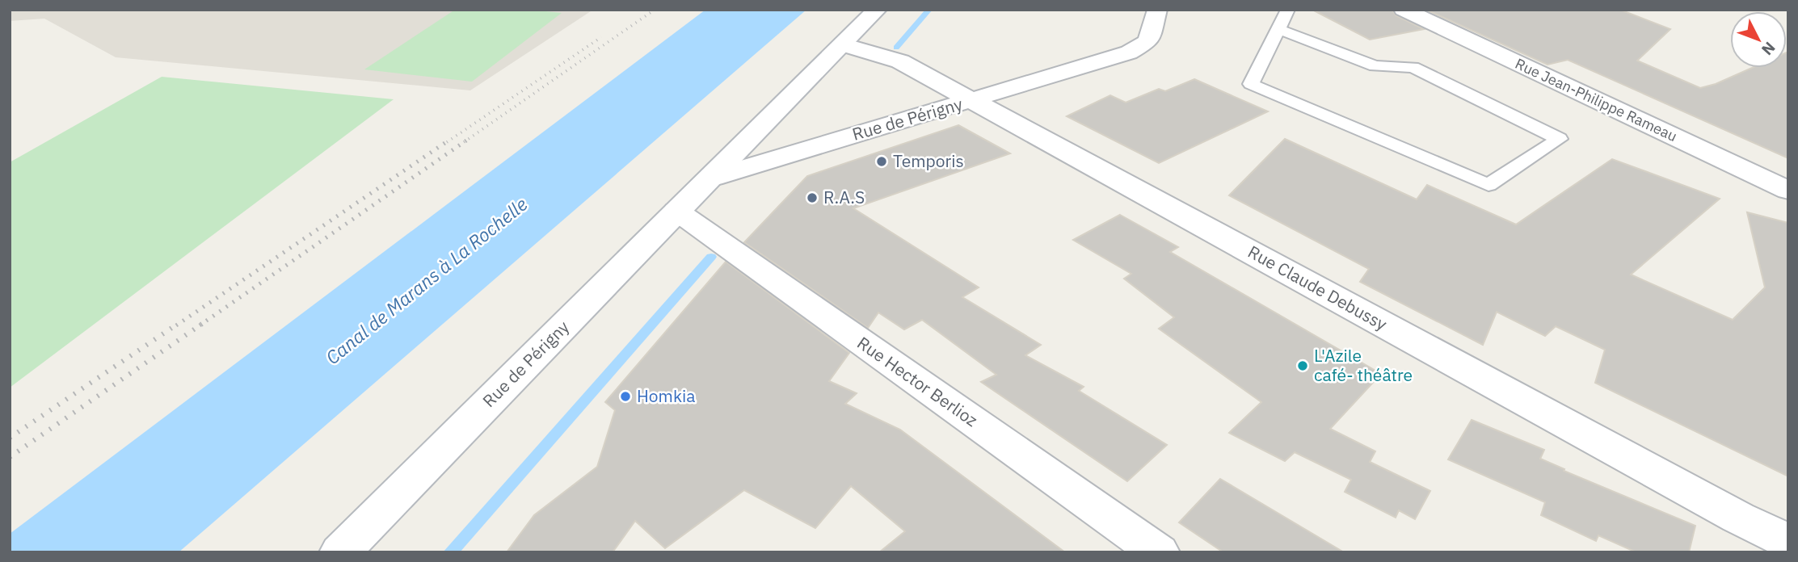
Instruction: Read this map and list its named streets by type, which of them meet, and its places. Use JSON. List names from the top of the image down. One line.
{"streets":{"street":["Rue Jean-Philippe Rameau","Rue de Périgny","Rue Claude Debussy","Rue Hector Berlioz"]},"crossings":[["Rue de Périgny","Rue Claude Debussy"],["Rue de Périgny","Rue Hector Berlioz"]],"water":["Canal de Marans à La Rochelle"],"places":["Temporis","R.A.S","L'Azile café- théâtre","Homkia"],"north":"bottom right"}
